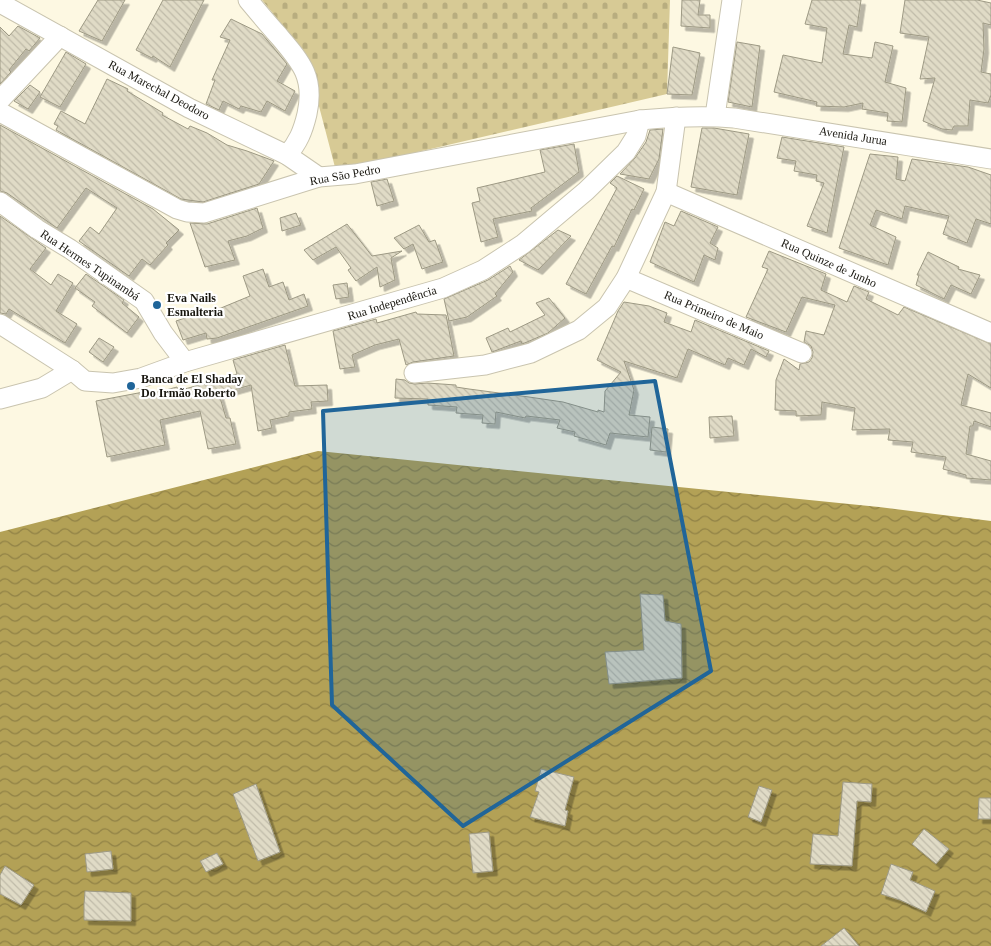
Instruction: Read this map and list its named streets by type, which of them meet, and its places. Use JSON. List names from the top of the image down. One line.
{"streets":{"street":["Rua Marechal Deodoro","Avenida Jurua","Rua São Pedro","Rua Quinze de Junho","Rua Hermes Tupinambá","Rua Independência","Rua Primeiro de Maio"]},"crossings":[["Rua Marechal Deodoro","Rua São Pedro"],["Avenida Jurua","Rua São Pedro"],["Rua São Pedro","Rua Independência"],["Rua Hermes Tupinambá","Rua Independência"]],"places":["Eva Nails Esmalteria","Banca de El Shaday Do Irmão Roberto"]}
